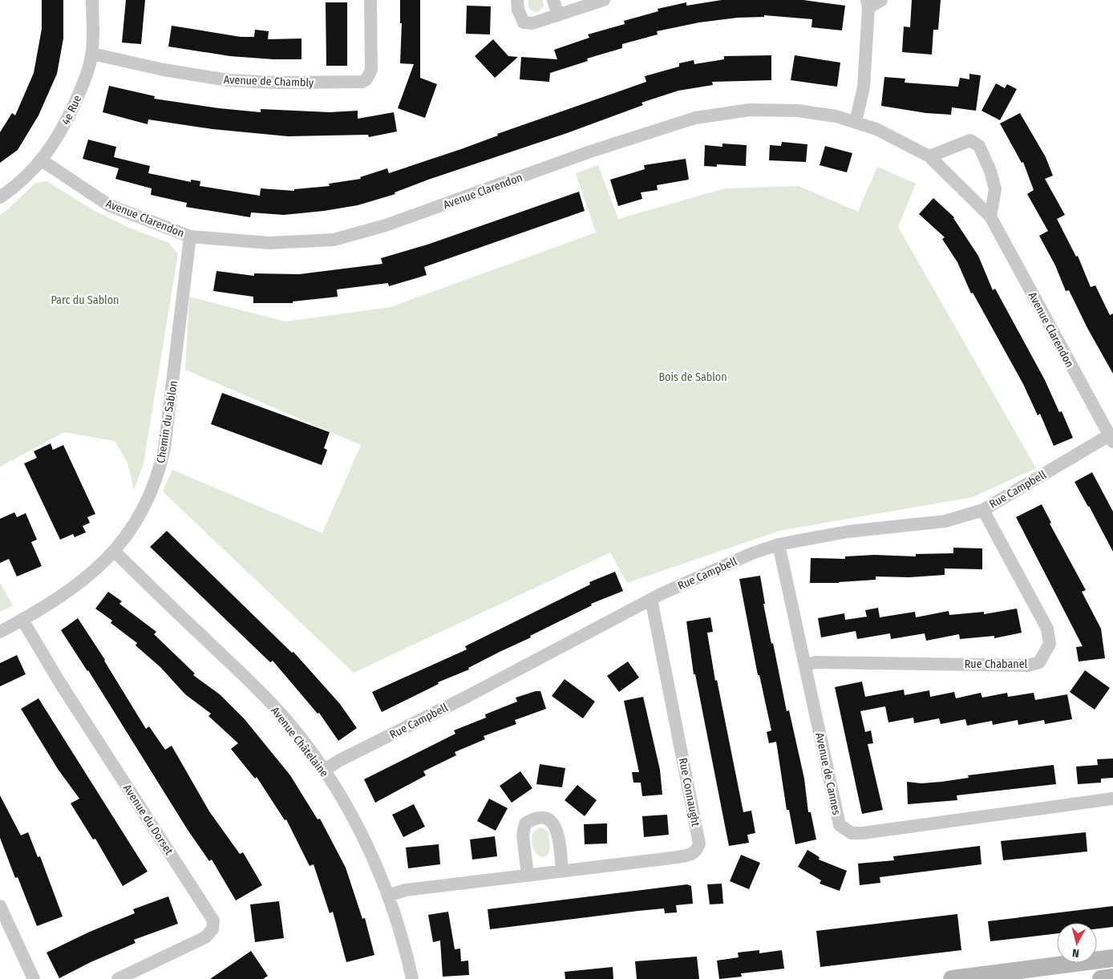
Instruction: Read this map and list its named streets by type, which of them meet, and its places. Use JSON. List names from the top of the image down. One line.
{"streets":{"street":["Avenue de Chambly","4e Rue","Avenue Clarendon","Chemin du Sablon","Rue Campbell","Rue Chabanel","Avenue Châtelaine","Avenue de Cannes","Rue Connaught","Avenue du Dorset"]},"crossings":[["Avenue de Chambly","4e Rue"],["4e Rue","Avenue Clarendon"],["Avenue Clarendon","Chemin du Sablon"],["Avenue Clarendon","Rue Campbell"],["Chemin du Sablon","Avenue Châtelaine"],["Chemin du Sablon","Avenue du Dorset"],["Rue Campbell","Rue Chabanel"],["Rue Campbell","Avenue Châtelaine"],["Rue Campbell","Avenue de Cannes"],["Rue Campbell","Rue Connaught"],["Rue Chabanel","Avenue de Cannes"],["Avenue Châtelaine","Rue Connaught"]],"parks":["Parc du Sablon","Bois de Sablon"],"north":"bottom"}
